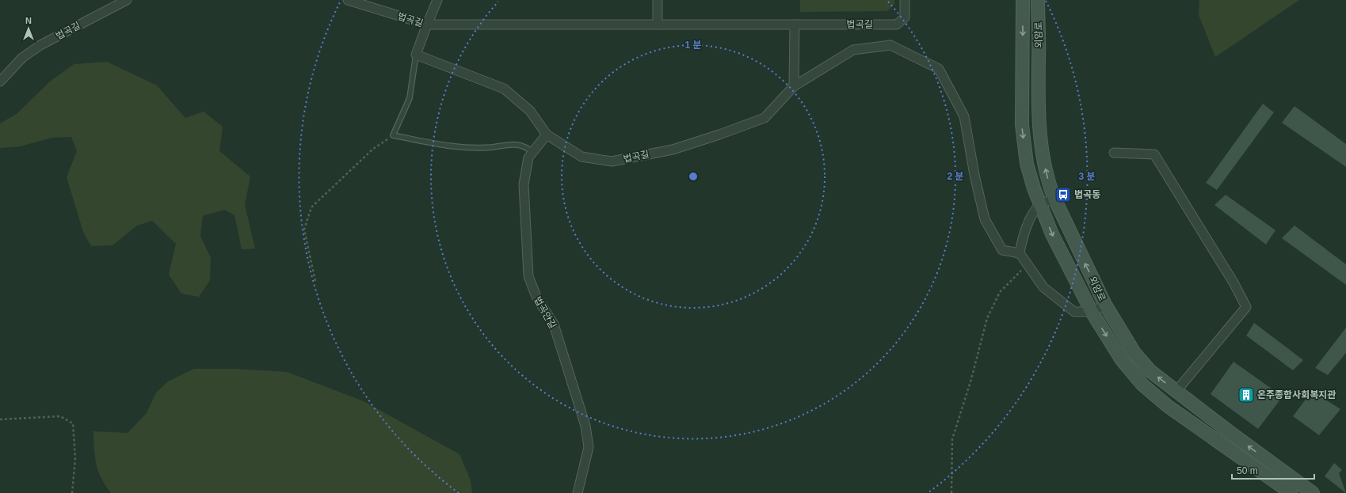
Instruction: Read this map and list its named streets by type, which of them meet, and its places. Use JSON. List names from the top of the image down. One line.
{"streets":{"main road":["외암로"],"street":["법곡길","법곡안길"]},"crossings":[["법곡길","법곡안길"]],"places":{"bus stop":["법곡동"],"building":["온주종합사회복지관"]},"scale_bar":"50 m","north":"top","rings":["1 분","2 분","3 분"]}
